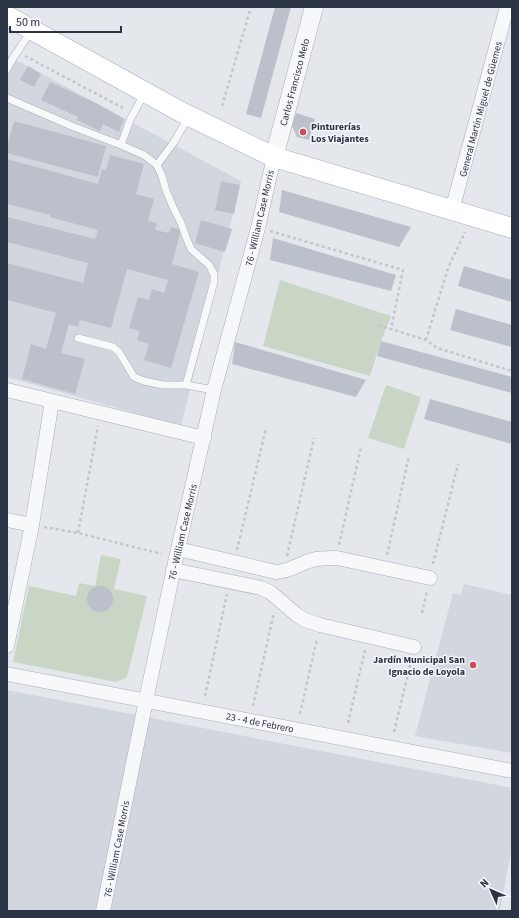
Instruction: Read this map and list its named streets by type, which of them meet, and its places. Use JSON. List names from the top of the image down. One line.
{"streets":{"street":["Carlos Francisco Melo","General Martín Miguel de Güemes","76 - William Case Morris","23 - 4 de Febrero"]},"crossings":[["Carlos Francisco Melo","76 - William Case Morris"],["76 - William Case Morris","23 - 4 de Febrero"]],"places":["Pinturerías Los Viajantes","Jardín Municipal San Ignacio de Loyola"],"scale_bar":"50 m","north":"top left"}
